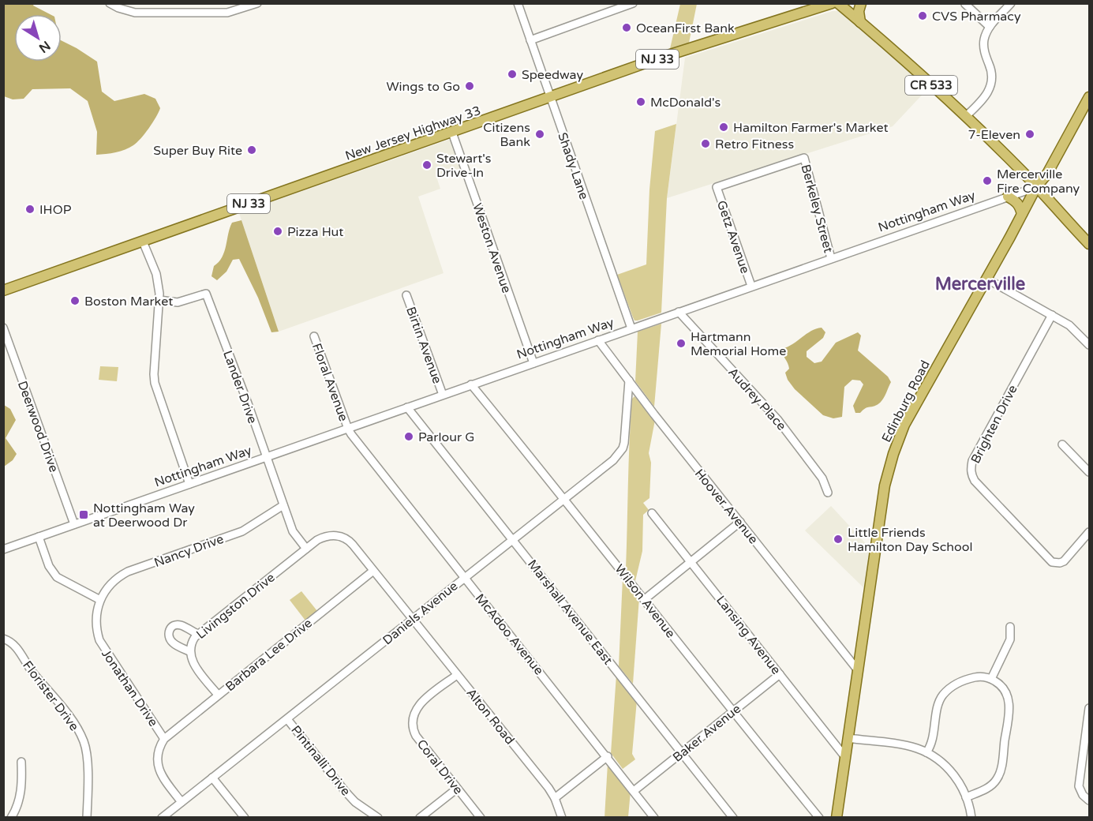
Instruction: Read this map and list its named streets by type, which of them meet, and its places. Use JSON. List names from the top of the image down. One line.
{"streets":{"main road":["NJ 33","CR 533","New Jersey Highway 33","Edinburg Road"],"street":["Shady Lane","Berkeley Street","Nottingham Way","Getz Avenue","Weston Avenue","Birtin Avenue","Floral Avenue","Lander Drive","Audrey Place","Brighten Drive","Deerwood Drive","Hoover Avenue","Nancy Drive","Wilson Avenue","Livingston Drive","Marshall Avenue East","Daniels Avenue","McAdoo Avenue","Lansing Avenue","Barbara Lee Drive","Jonathan Drive","Florister Drive","Alton Road","Baker Avenue","Pintinalli Drive","Coral Drive"]},"crossings":[["CR 533","Nottingham Way"],["CR 533","Edinburg Road"],["New Jersey Highway 33","Shady Lane"],["New Jersey Highway 33","Weston Avenue"],["Shady Lane","Nottingham Way"],["Berkeley Street","Nottingham Way"],["Berkeley Street","Getz Avenue"],["Nottingham Way","Getz Avenue"],["Nottingham Way","Weston Avenue"],["Nottingham Way","Birtin Avenue"],["Nottingham Way","Floral Avenue"],["Nottingham Way","Lander Drive"],["Nottingham Way","Audrey Place"],["Nottingham Way","Edinburg Road"],["Nottingham Way","Deerwood Drive"],["Nottingham Way","Hoover Avenue"],["Nottingham Way","Wilson Avenue"],["Nottingham Way","Marshall Avenue East"],["Nottingham Way","McAdoo Avenue"],["Floral Avenue","McAdoo Avenue"],["Lander Drive","Nancy Drive"],["Lander Drive","Livingston Drive"],["Edinburg Road","Hoover Avenue"],["Edinburg Road","Lansing Avenue"],["Hoover Avenue","Daniels Avenue"],["Nancy Drive","Jonathan Drive"],["Wilson Avenue","Daniels Avenue"],["Wilson Avenue","Baker Avenue"],["Livingston Drive","Barbara Lee Drive"],["Livingston Drive","Alton Road"],["Marshall Avenue East","Daniels Avenue"],["Marshall Avenue East","Baker Avenue"],["Daniels Avenue","McAdoo Avenue"],["Daniels Avenue","Jonathan Drive"],["Daniels Avenue","Alton Road"],["Daniels Avenue","Pintinalli Drive"],["McAdoo Avenue","Baker Avenue"],["Lansing Avenue","Baker Avenue"],["Barbara Lee Drive","Jonathan Drive"],["Barbara Lee Drive","Alton Road"],["Alton Road","Coral Drive"]],"districts":["Mercerville"],"places":{"other":["CVS Pharmacy","OceanFirst Bank","Speedway","Wings to Go","McDonald's","Hamilton Farmer's Market","Citizens Bank","7-Eleven","Retro Fitness","Super Buy Rite","Stewart's Drive-In","Mercerville Fire Company","IHOP","Pizza Hut","Boston Market","Hartmann Memorial Home","Parlour G","Little Friends Hamilton Day School"],"transit":["Nottingham Way at Deerwood Dr"]},"north":"bottom right"}
